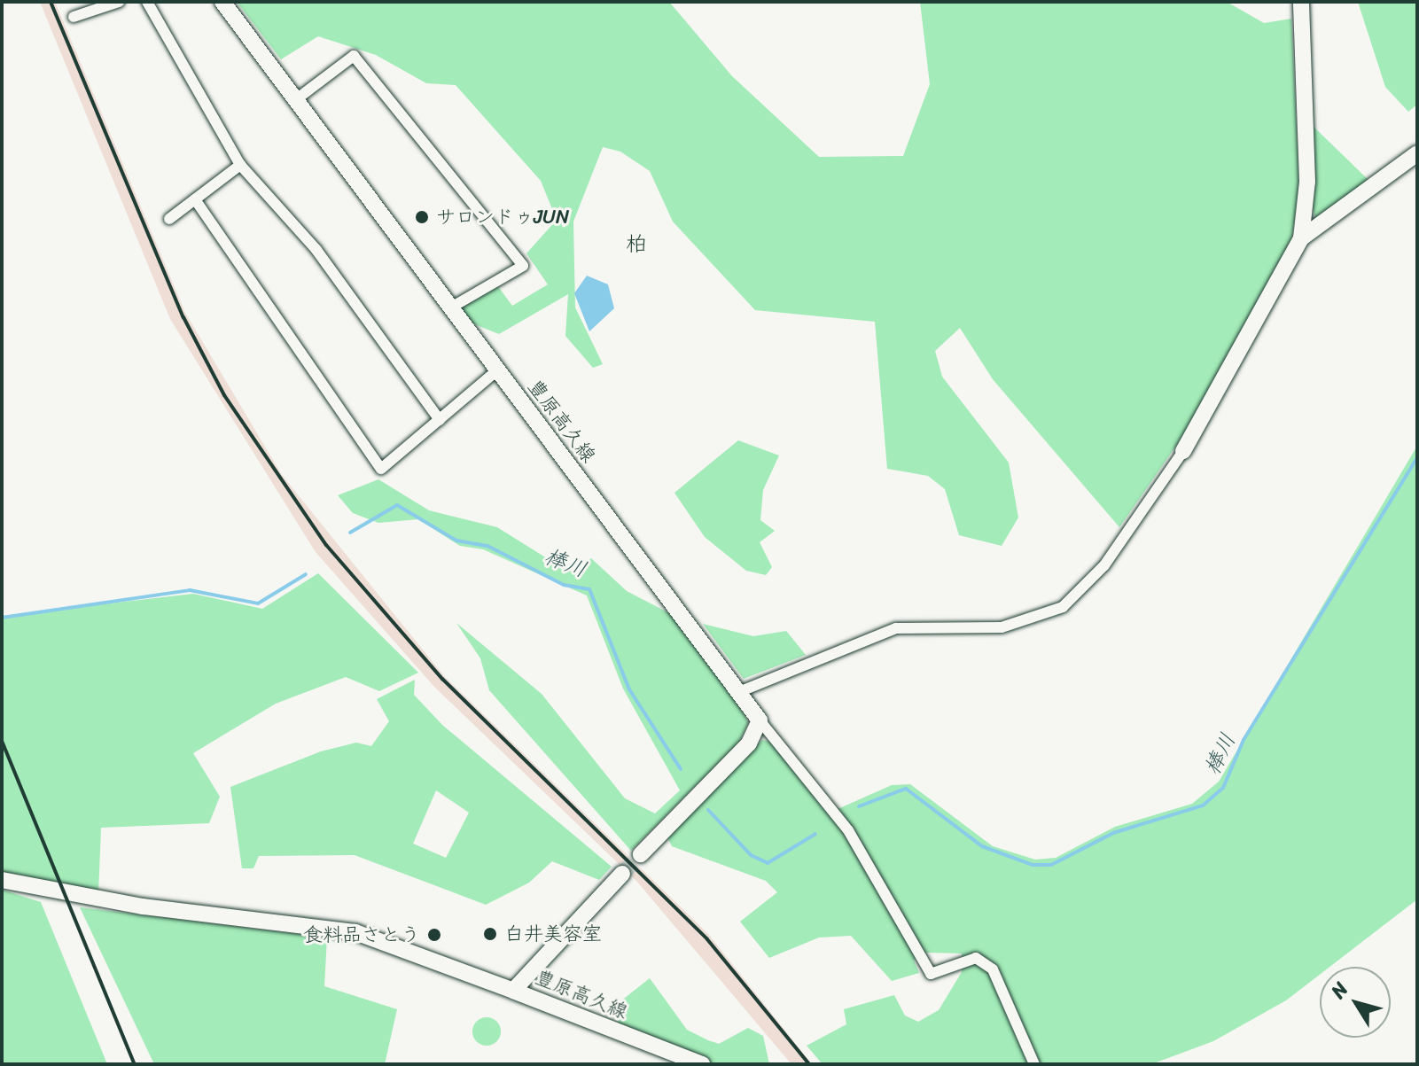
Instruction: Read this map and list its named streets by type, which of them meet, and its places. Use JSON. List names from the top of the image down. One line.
{"streets":{"main road":["豊原高久線"]},"districts":["柏"],"water":["棒川"],"places":["サロンドゥJUN","白井美容室","食料品さとう"],"north":"top left"}
